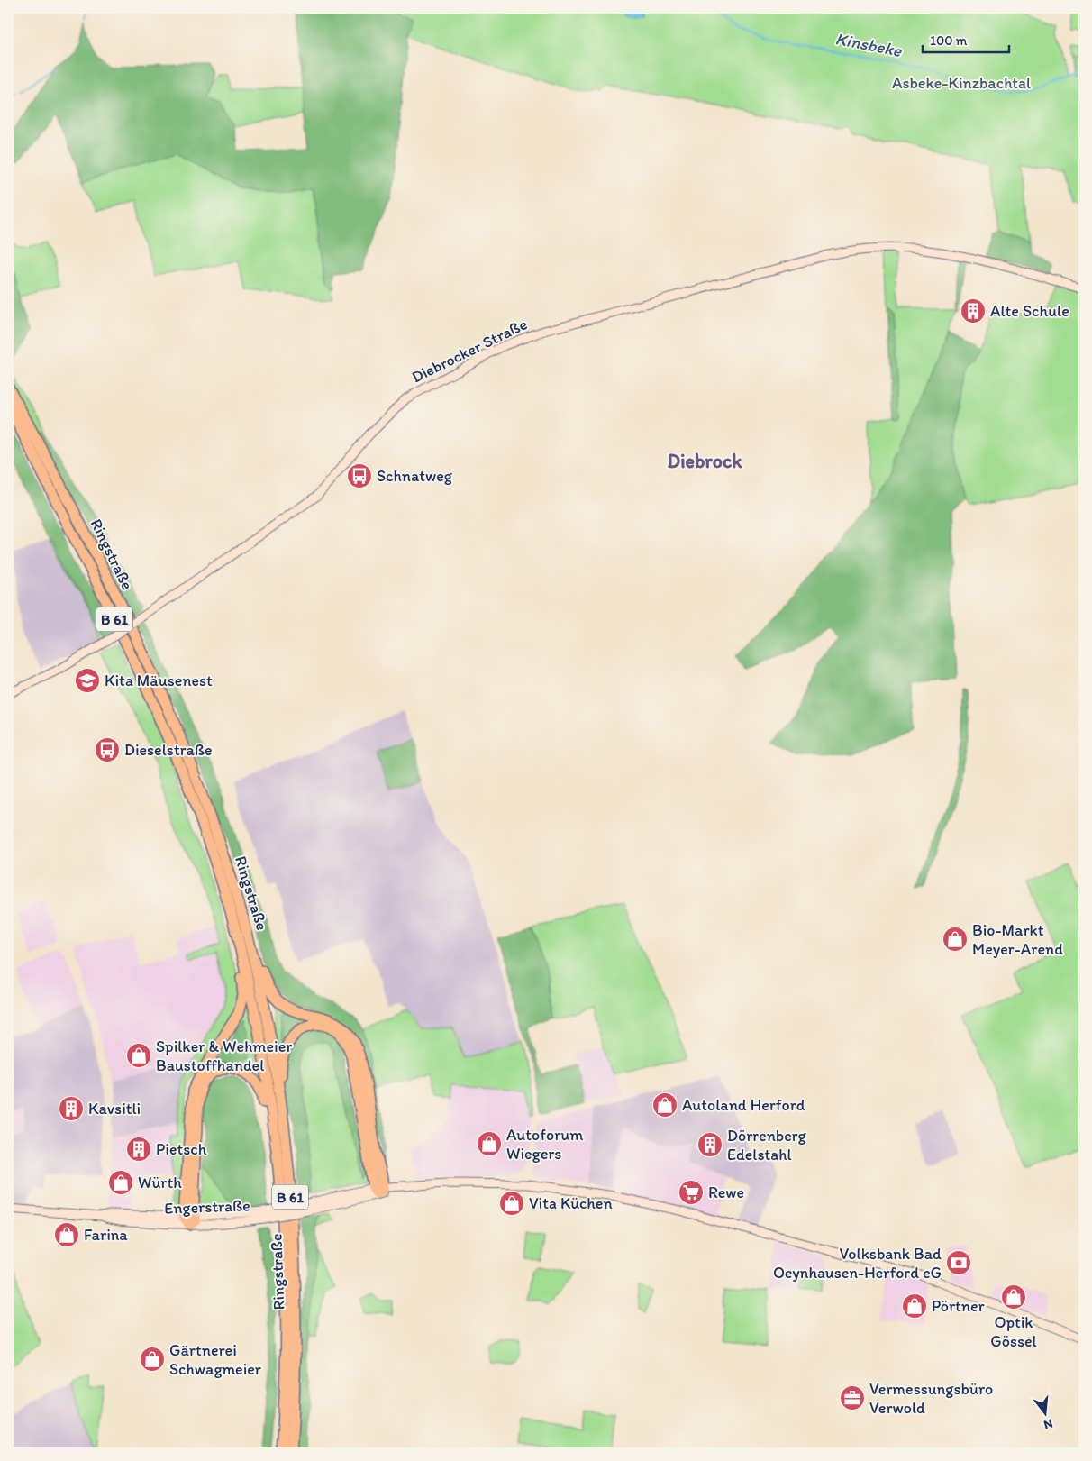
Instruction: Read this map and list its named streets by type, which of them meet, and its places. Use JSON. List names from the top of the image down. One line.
{"streets":{"highway":["Ringstraße","B 61"],"main road":["Diebrocker Straße","Engerstraße"]},"districts":["Diebrock"],"water":["Kinsbeke"],"parks":["Asbeke-Kinzbachtal"],"places":{"building":["Alte Schule","Kavsitli","Dörrenberg Edelstahl","Pietsch"],"bus stop":["Schnatweg","Dieselstraße"],"school or university":["Kita Mäusenest"],"shop":["Bio-Markt Meyer-Arend","Spilker & Wehmeier Baustoffhandel","Autoland Herford","Autoforum Wiegers","Würth","Vita Küchen","Farina","Optik Gössel","Pörtner","Gärtnerei Schwagmeier"],"supermarket":["Rewe"],"bank":["Volksbank Bad Oeynhausen-Herford eG"],"office":["Vermessungsbüro Verwold"]},"scale_bar":"100 m","north":"bottom"}
